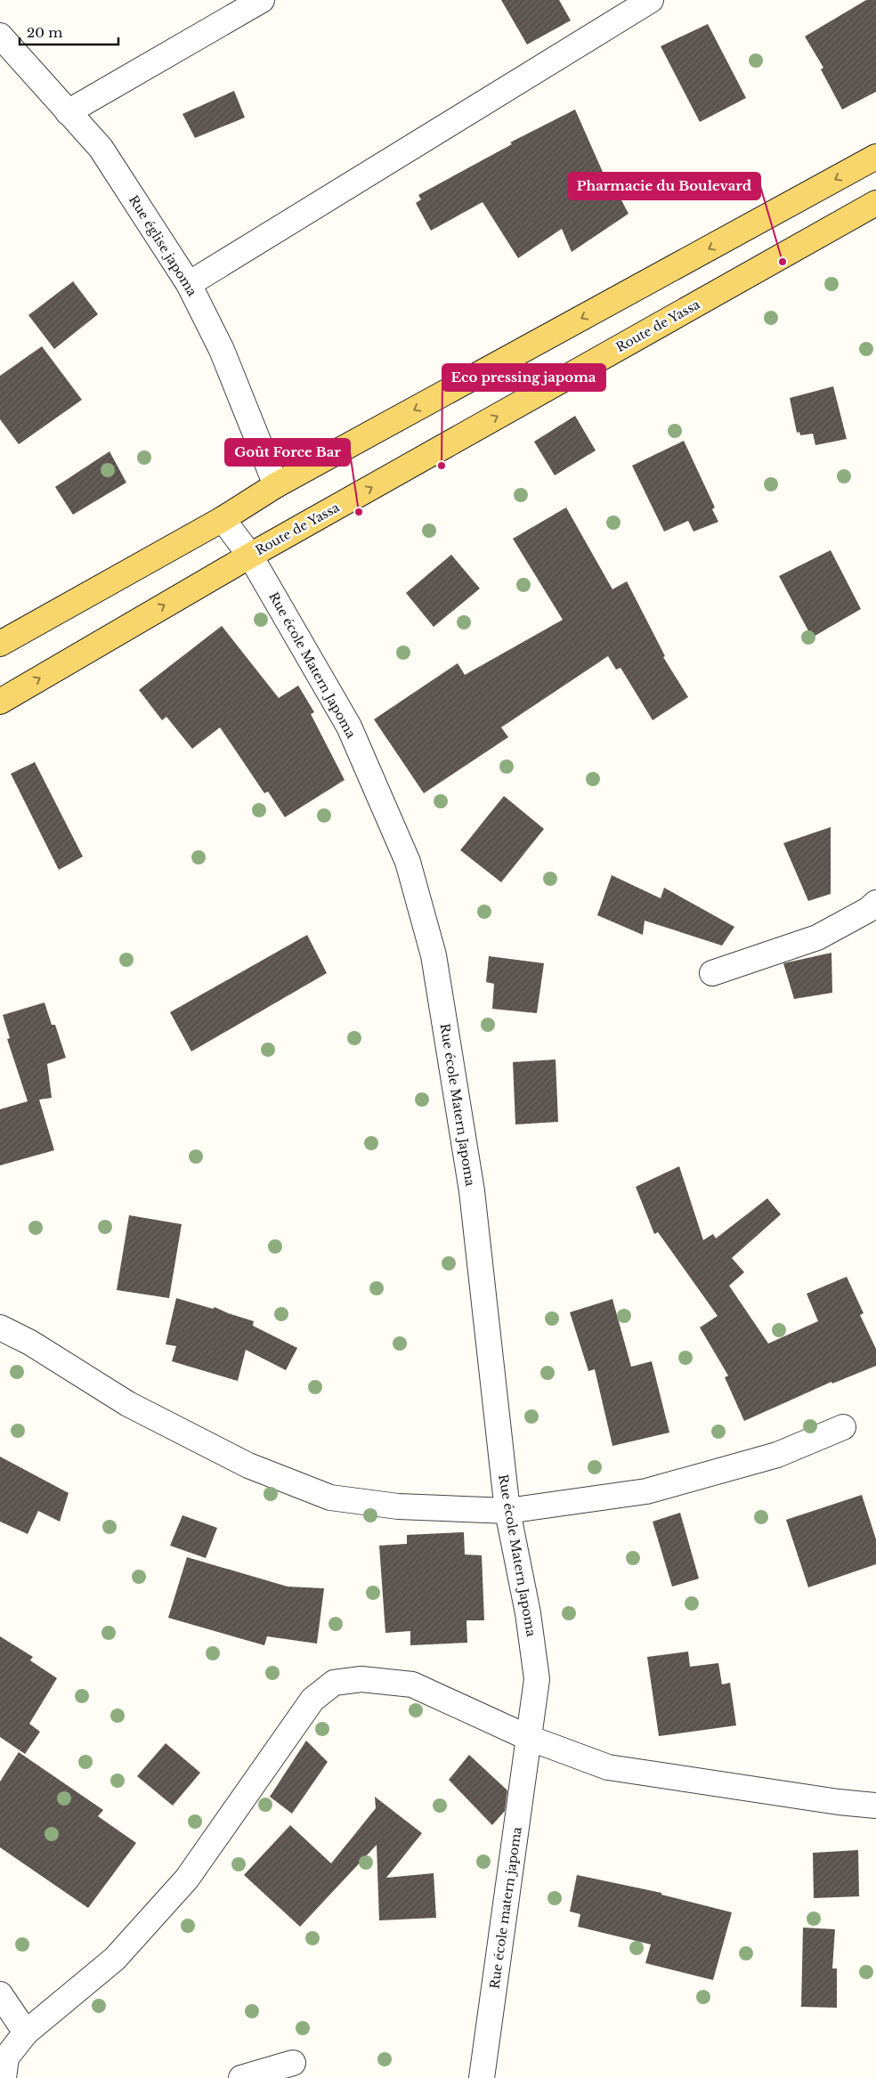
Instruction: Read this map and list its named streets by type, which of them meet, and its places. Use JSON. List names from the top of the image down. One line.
{"streets":{"main road":["Route de Yassa"],"street":["Rue église japoma","Rue école Matern Japoma","Rue école matern japoma"]},"crossings":[["Route de Yassa","Rue école Matern Japoma"],["Rue école Matern Japoma","Rue école matern japoma"]],"places":["Pharmacie du Boulevard","Eco pressing japoma","Goût Force Bar"],"scale_bar":"20 m"}
